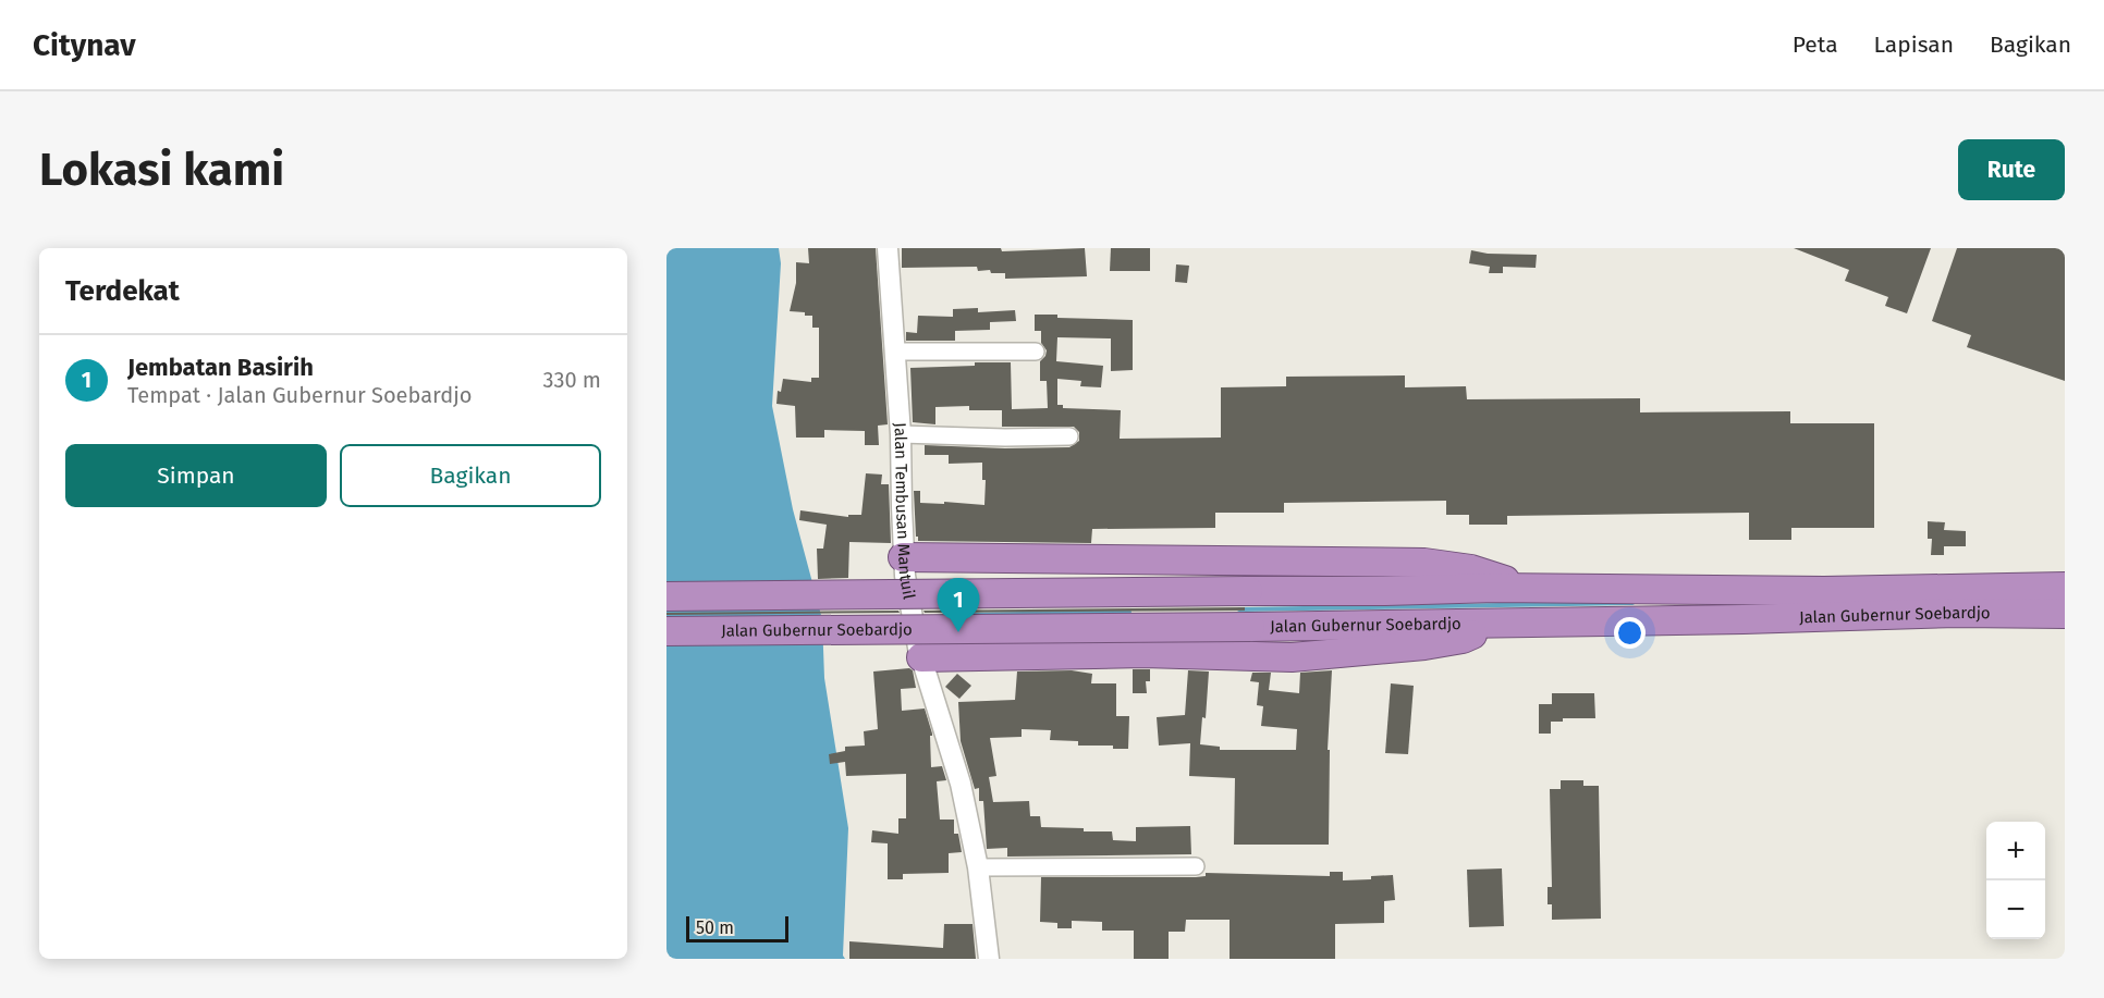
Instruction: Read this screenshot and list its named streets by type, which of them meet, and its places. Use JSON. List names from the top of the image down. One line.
{"streets":{"highway":["Jalan Gubernur Soebardjo"],"street":["Jalan Tembusan Mantuil"]},"scale_bar":"50 m","page":{"header":"Citynav","nav":["Peta","Lapisan","Bagikan"],"buttons":["Rute",["Simpan","Bagikan"]],"title":"Lokasi kami","heading":"Terdekat","list":[{"mark":"1","name":"Jembatan Basirih","note":"Tempat · Jalan Gubernur Soebardjo","value":"330 m"}],"pins":"1","map_buttons":["+","−"],"scale":"50 m"}}
